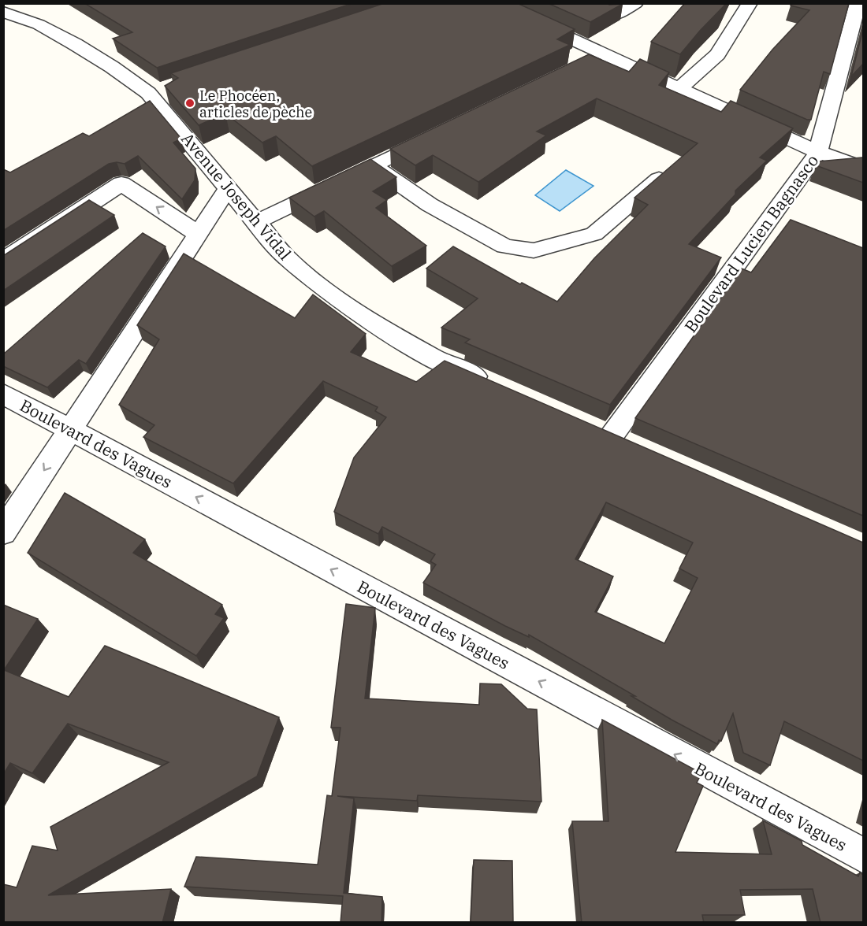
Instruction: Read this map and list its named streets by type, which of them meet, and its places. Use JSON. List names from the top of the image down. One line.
{"streets":{"street":["Avenue Joseph Vidal","Boulevard Lucien Bagnasco","Boulevard des Vagues"]},"one_way":["Boulevard des Vagues"],"places":["Le Phocéen, articles de pèche"]}
